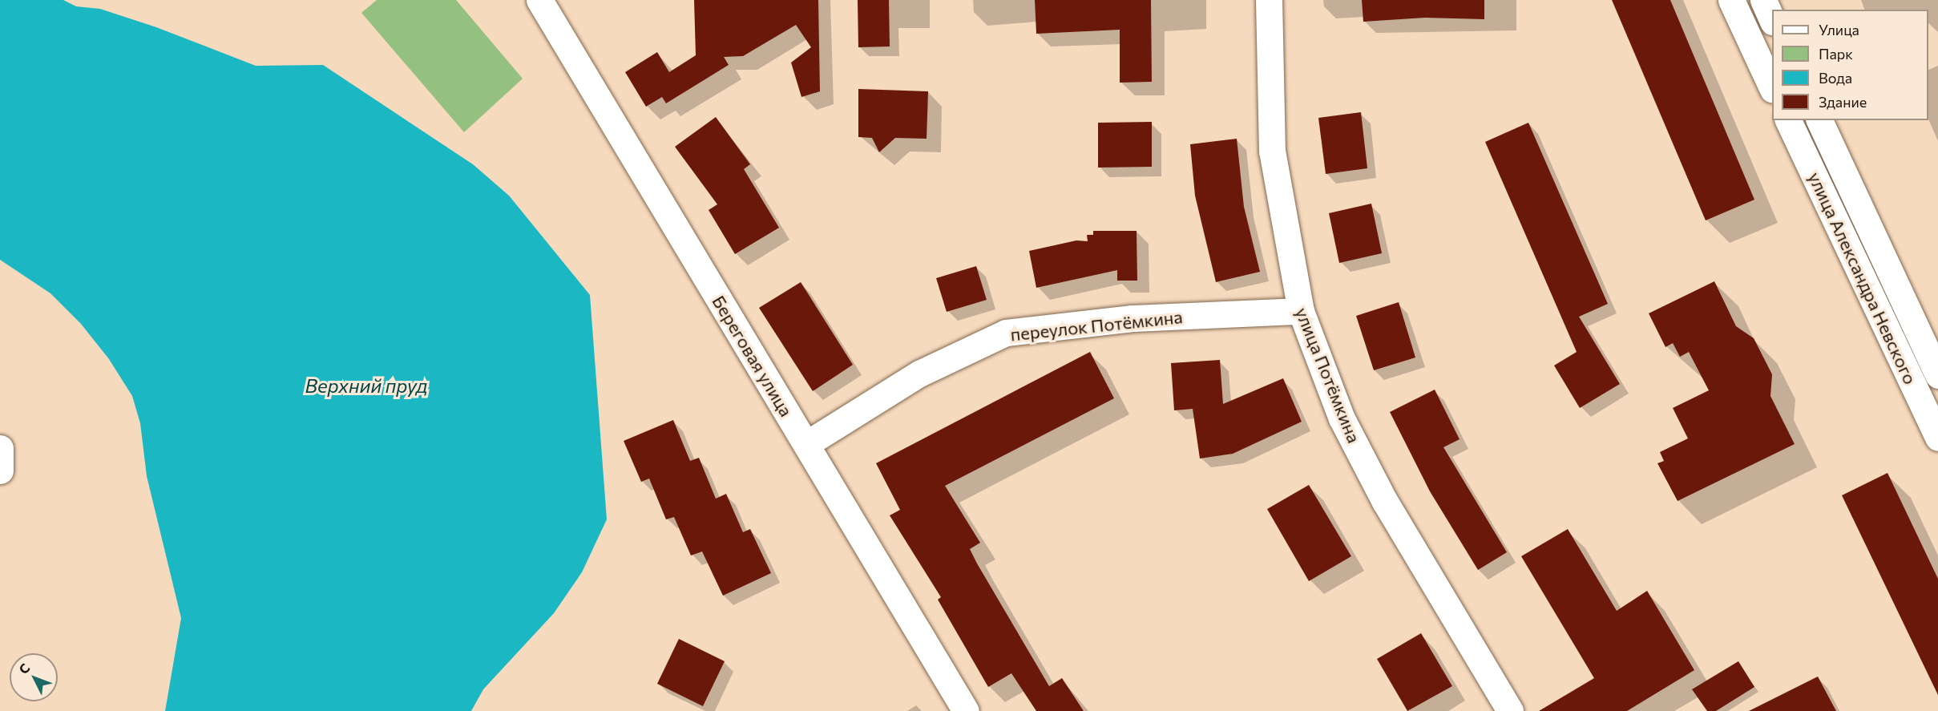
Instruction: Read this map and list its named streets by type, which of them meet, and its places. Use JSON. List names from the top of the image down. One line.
{"streets":{"street":["улица Александра Невского","переулок Потёмкина","Береговая улица","улица Потёмкина"]},"crossings":[["переулок Потёмкина","Береговая улица"],["переулок Потёмкина","улица Потёмкина"]],"water":["Верхний пруд"],"legend":["Улица","Парк","Вода","Здание"],"north":"top left"}
